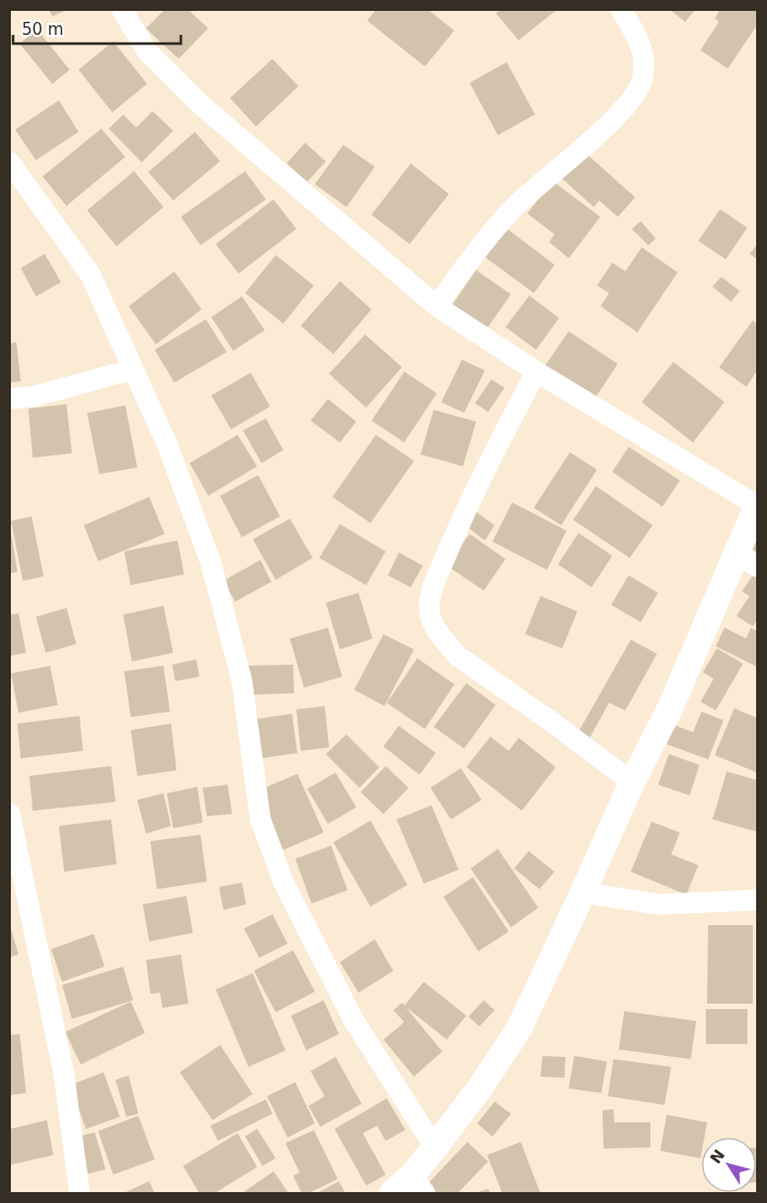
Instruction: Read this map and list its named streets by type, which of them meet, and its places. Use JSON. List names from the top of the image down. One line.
{"scale_bar":"50 m","north":"top left"}
